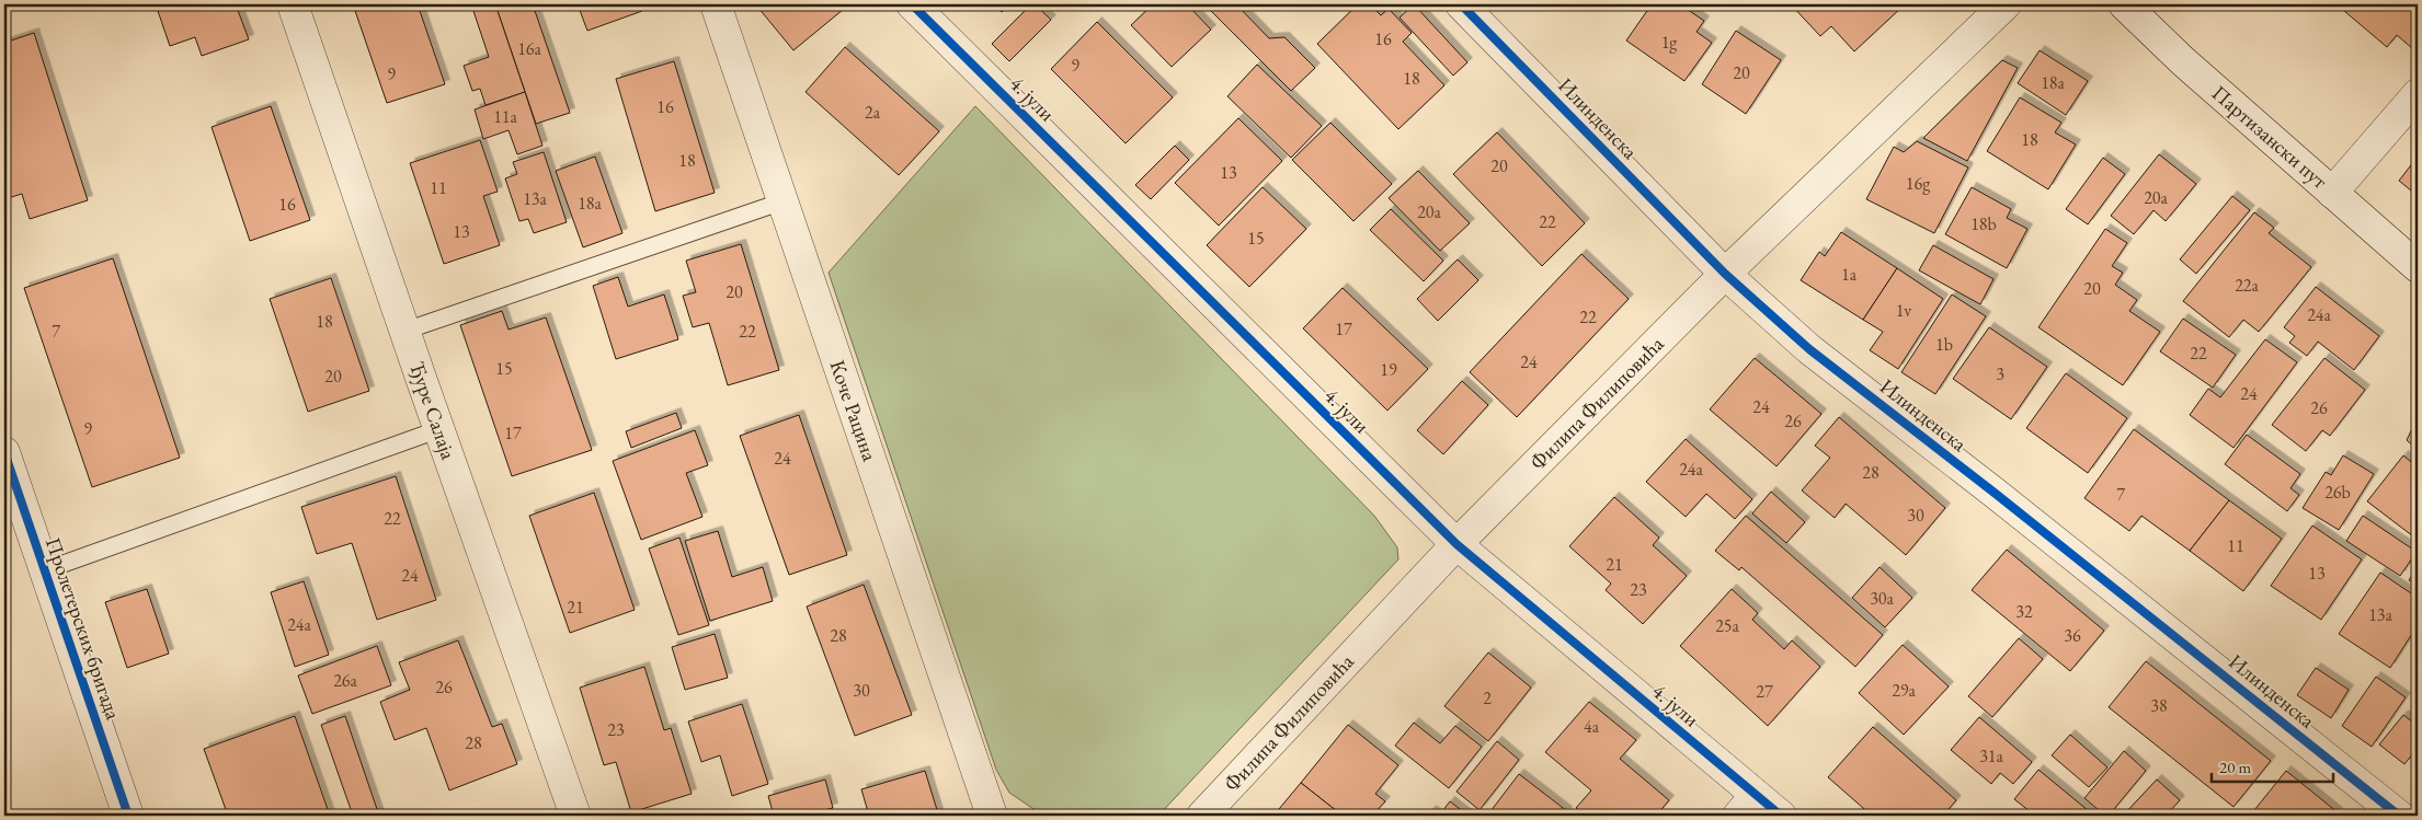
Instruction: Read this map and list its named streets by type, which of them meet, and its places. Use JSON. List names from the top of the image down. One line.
{"streets":{"street":["4. јули","Илинденска","Партизански пут","Филипа Филиповића","Ђуре Салаја","Коче Рацина","Пролетерских бригада"]},"crossings":[["4. јули","Филипа Филиповића"],["Илинденска","Филипа Филиповића"]],"house_numbers":["16","1g","16a","9","20","9","18","18a","16","2a","11a","18","18","20","13","16g","11","20a","13a","18a","16","20a","22","18b","13","15","1a","22a","20","20","1v","24a","22","18","17","7","22","1b","22","24","15","19","3","20","24","24","26","26","9","17","24","24a","28","26b","7","30","22","11","21","13","24","23","30a","21","32","13a","24a","25a","28","36","26a","26","30","29a","27","2","38","4a","23","28","31a"],"scale_bar":"20 m"}
